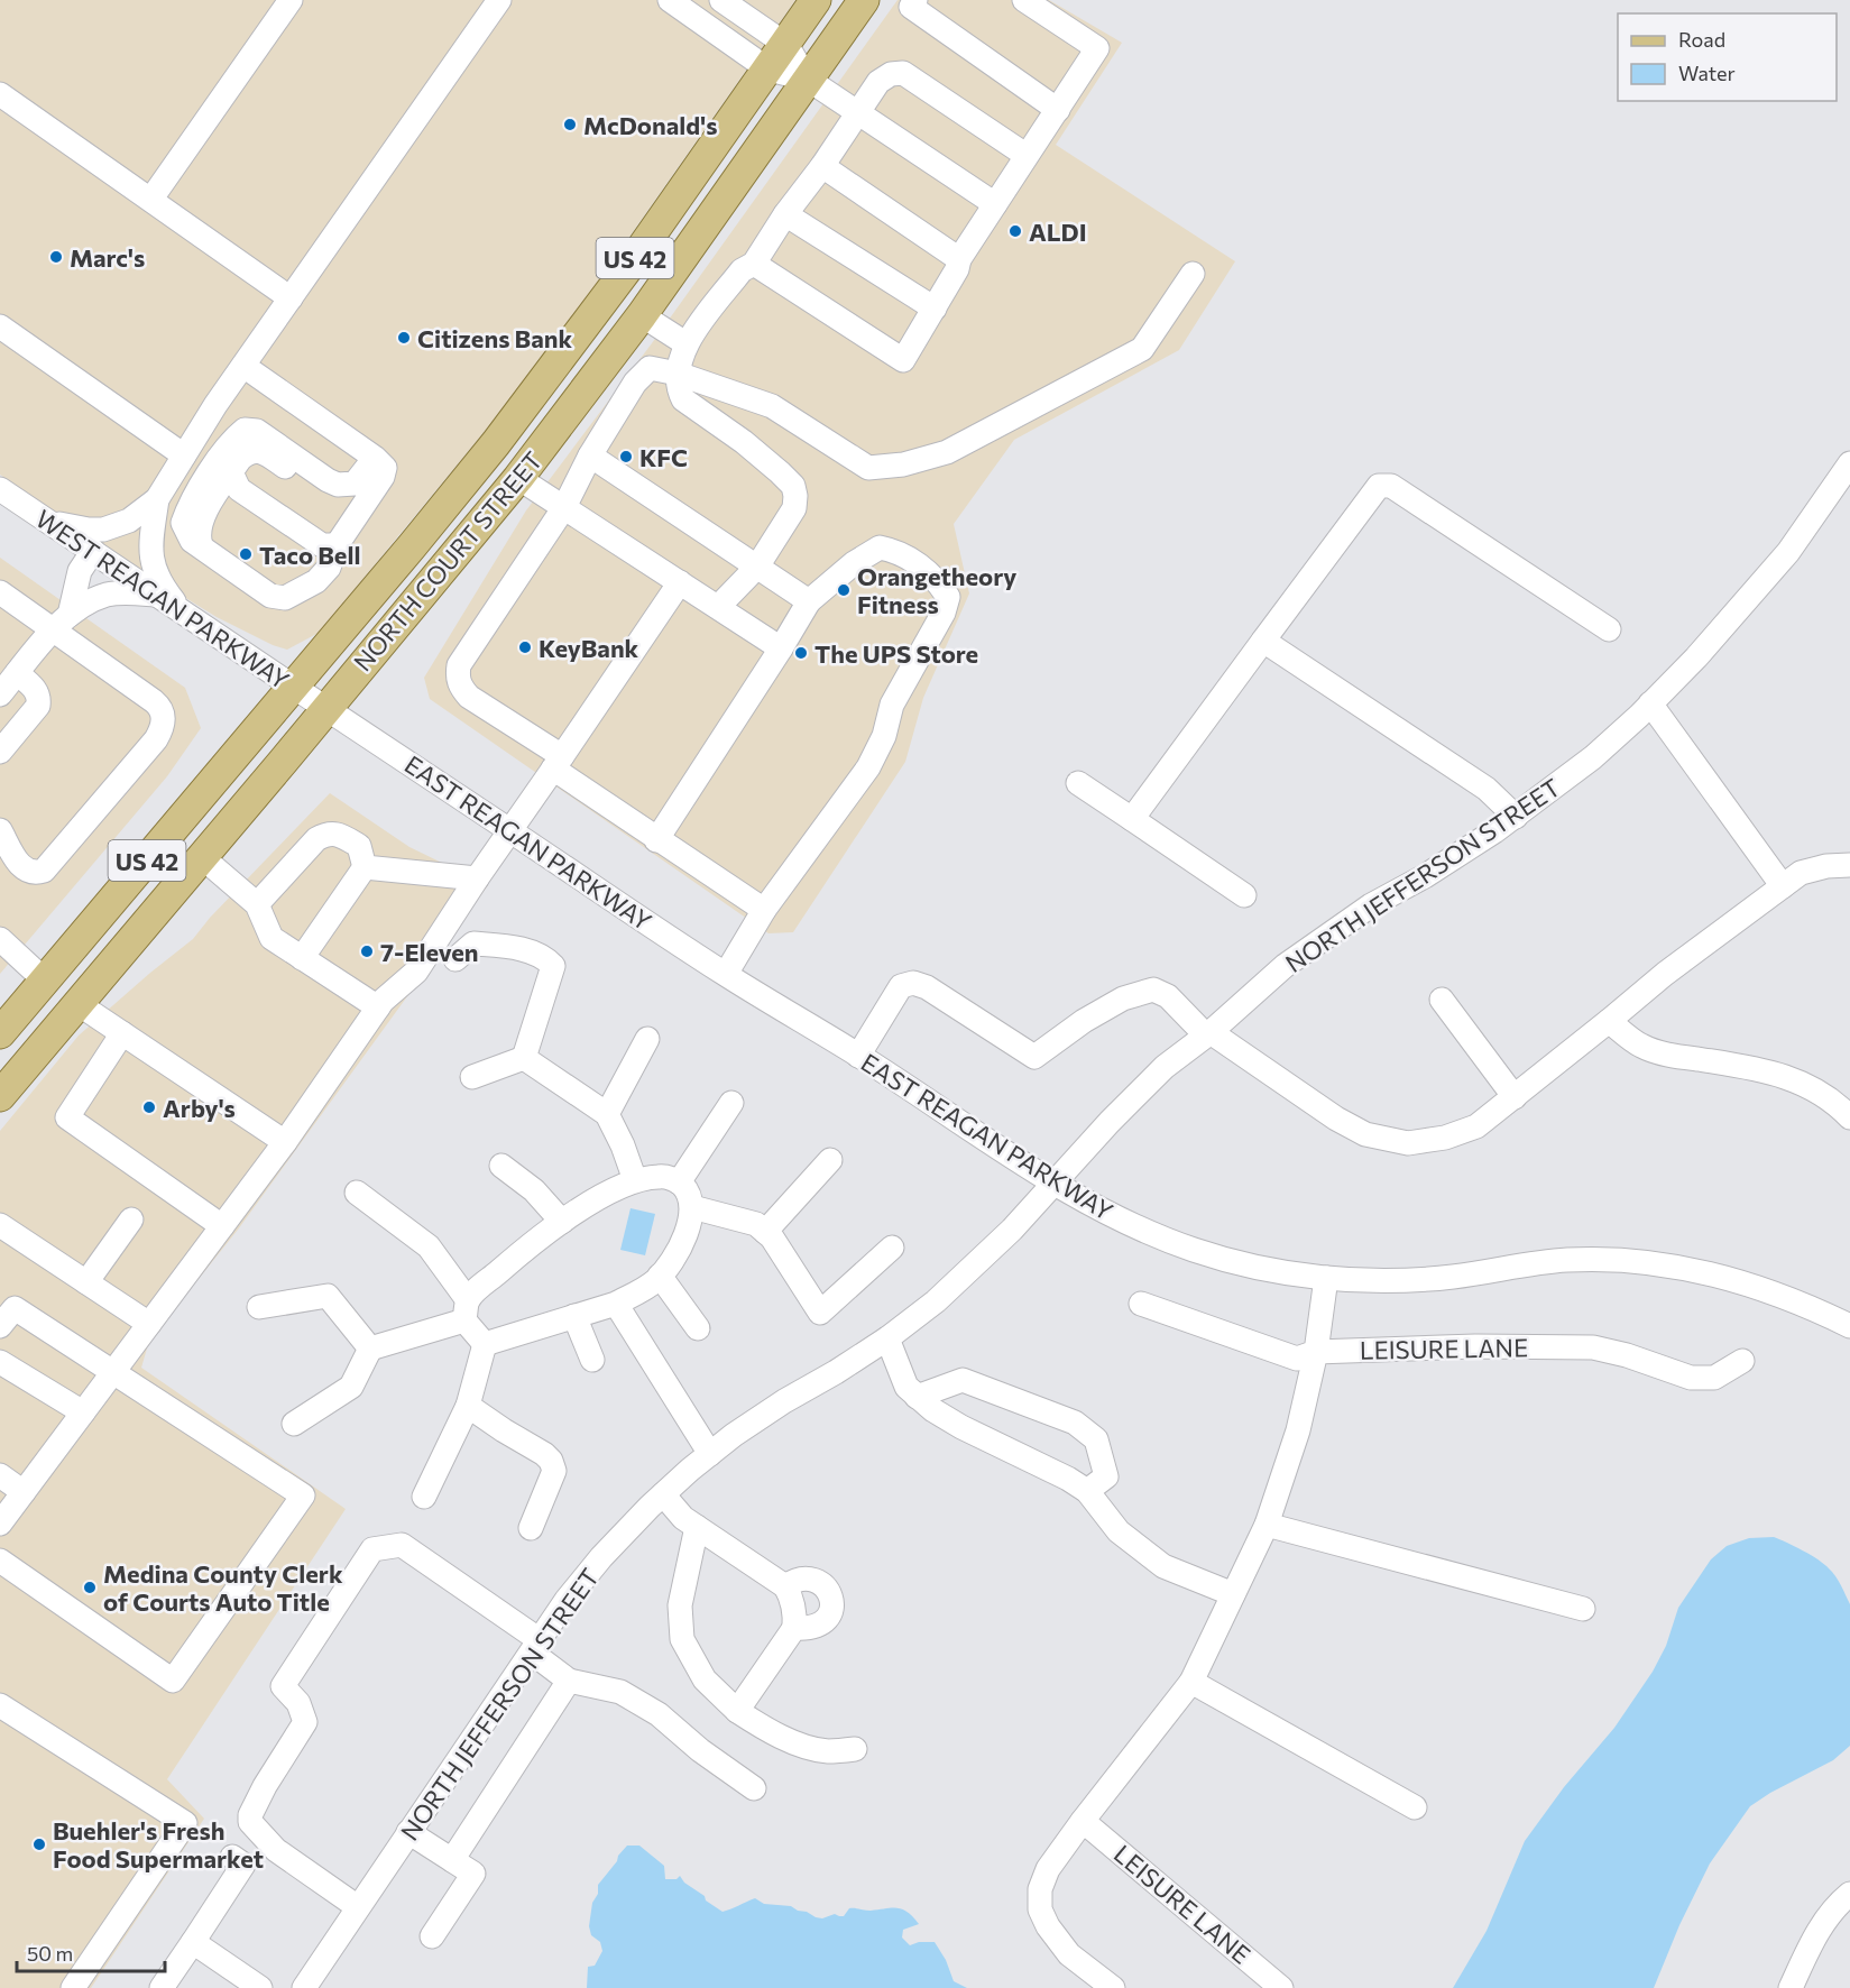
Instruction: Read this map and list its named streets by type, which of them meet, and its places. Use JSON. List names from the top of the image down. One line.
{"streets":{"main road":["US 42","NORTH COURT STREET"],"street":["WEST REAGAN PARKWAY","EAST REAGAN PARKWAY","NORTH JEFFERSON STREET","LEISURE LANE"]},"crossings":[["NORTH COURT STREET","WEST REAGAN PARKWAY"],["NORTH COURT STREET","EAST REAGAN PARKWAY"],["WEST REAGAN PARKWAY","EAST REAGAN PARKWAY"],["EAST REAGAN PARKWAY","NORTH JEFFERSON STREET"]],"places":["McDonald's","ALDI","Marc's","Citizens Bank","KFC","Taco Bell","Orangetheory Fitness","KeyBank","The UPS Store","7-Eleven","Arby's","Medina County Clerk of Courts Auto Title","Buehler's Fresh Food Supermarket"],"legend":["Road","Water"],"scale_bar":"50 m"}
